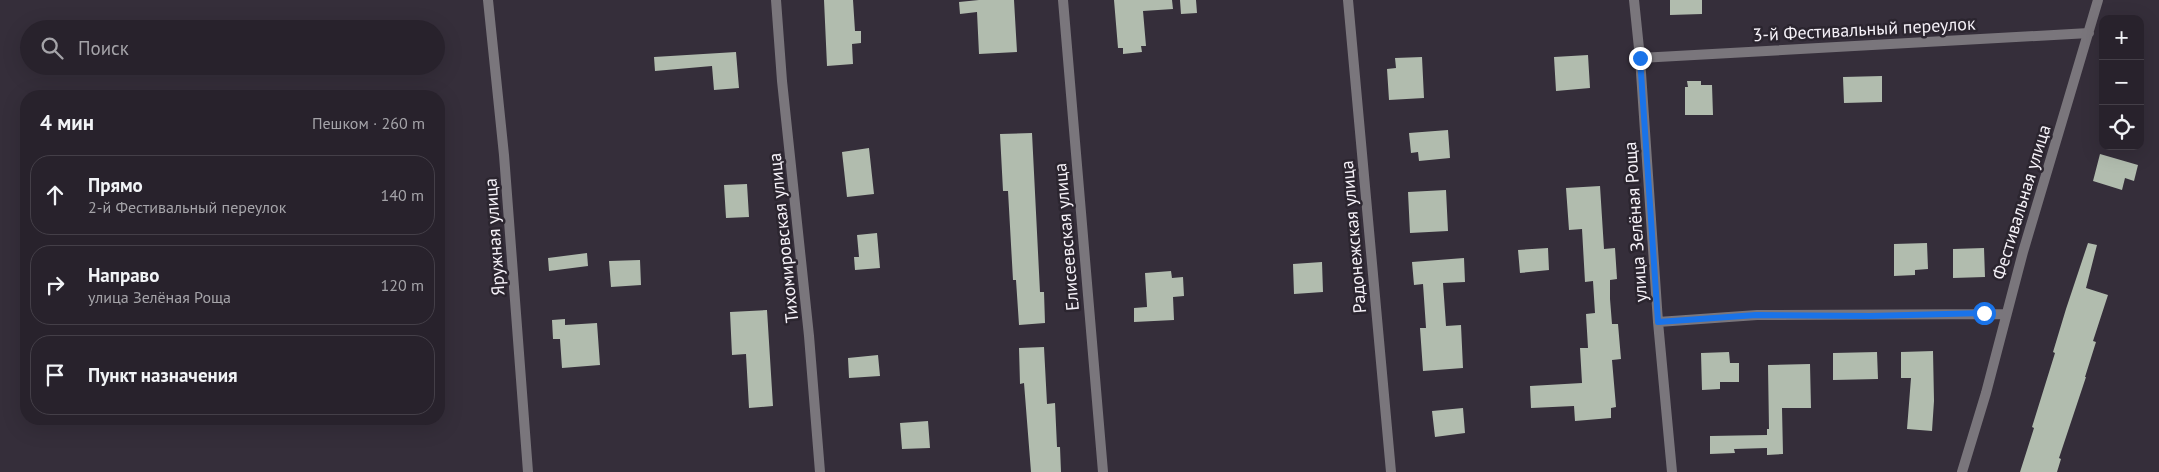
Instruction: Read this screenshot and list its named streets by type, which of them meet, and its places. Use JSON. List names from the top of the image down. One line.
{"streets":{"street":["3-й Фестивальный переулок","Фестивальная улица","улица Зелёная Роща","Яружная улица","Елисеевская улица","Радонежская улица","Тихомировская улица"]},"crossings":[["3-й Фестивальный переулок","Фестивальная улица"],["3-й Фестивальный переулок","улица Зелёная Роща"]],"page":{"map_buttons":["+","−"],"search":"Поиск","heading":["4 мин","Пешком · 260 m"],"list":[["Прямо","2-й Фестивальный переулок","140 m"],["Направо","улица Зелёная Роща","120 m"],"Пункт назначения"]}}
